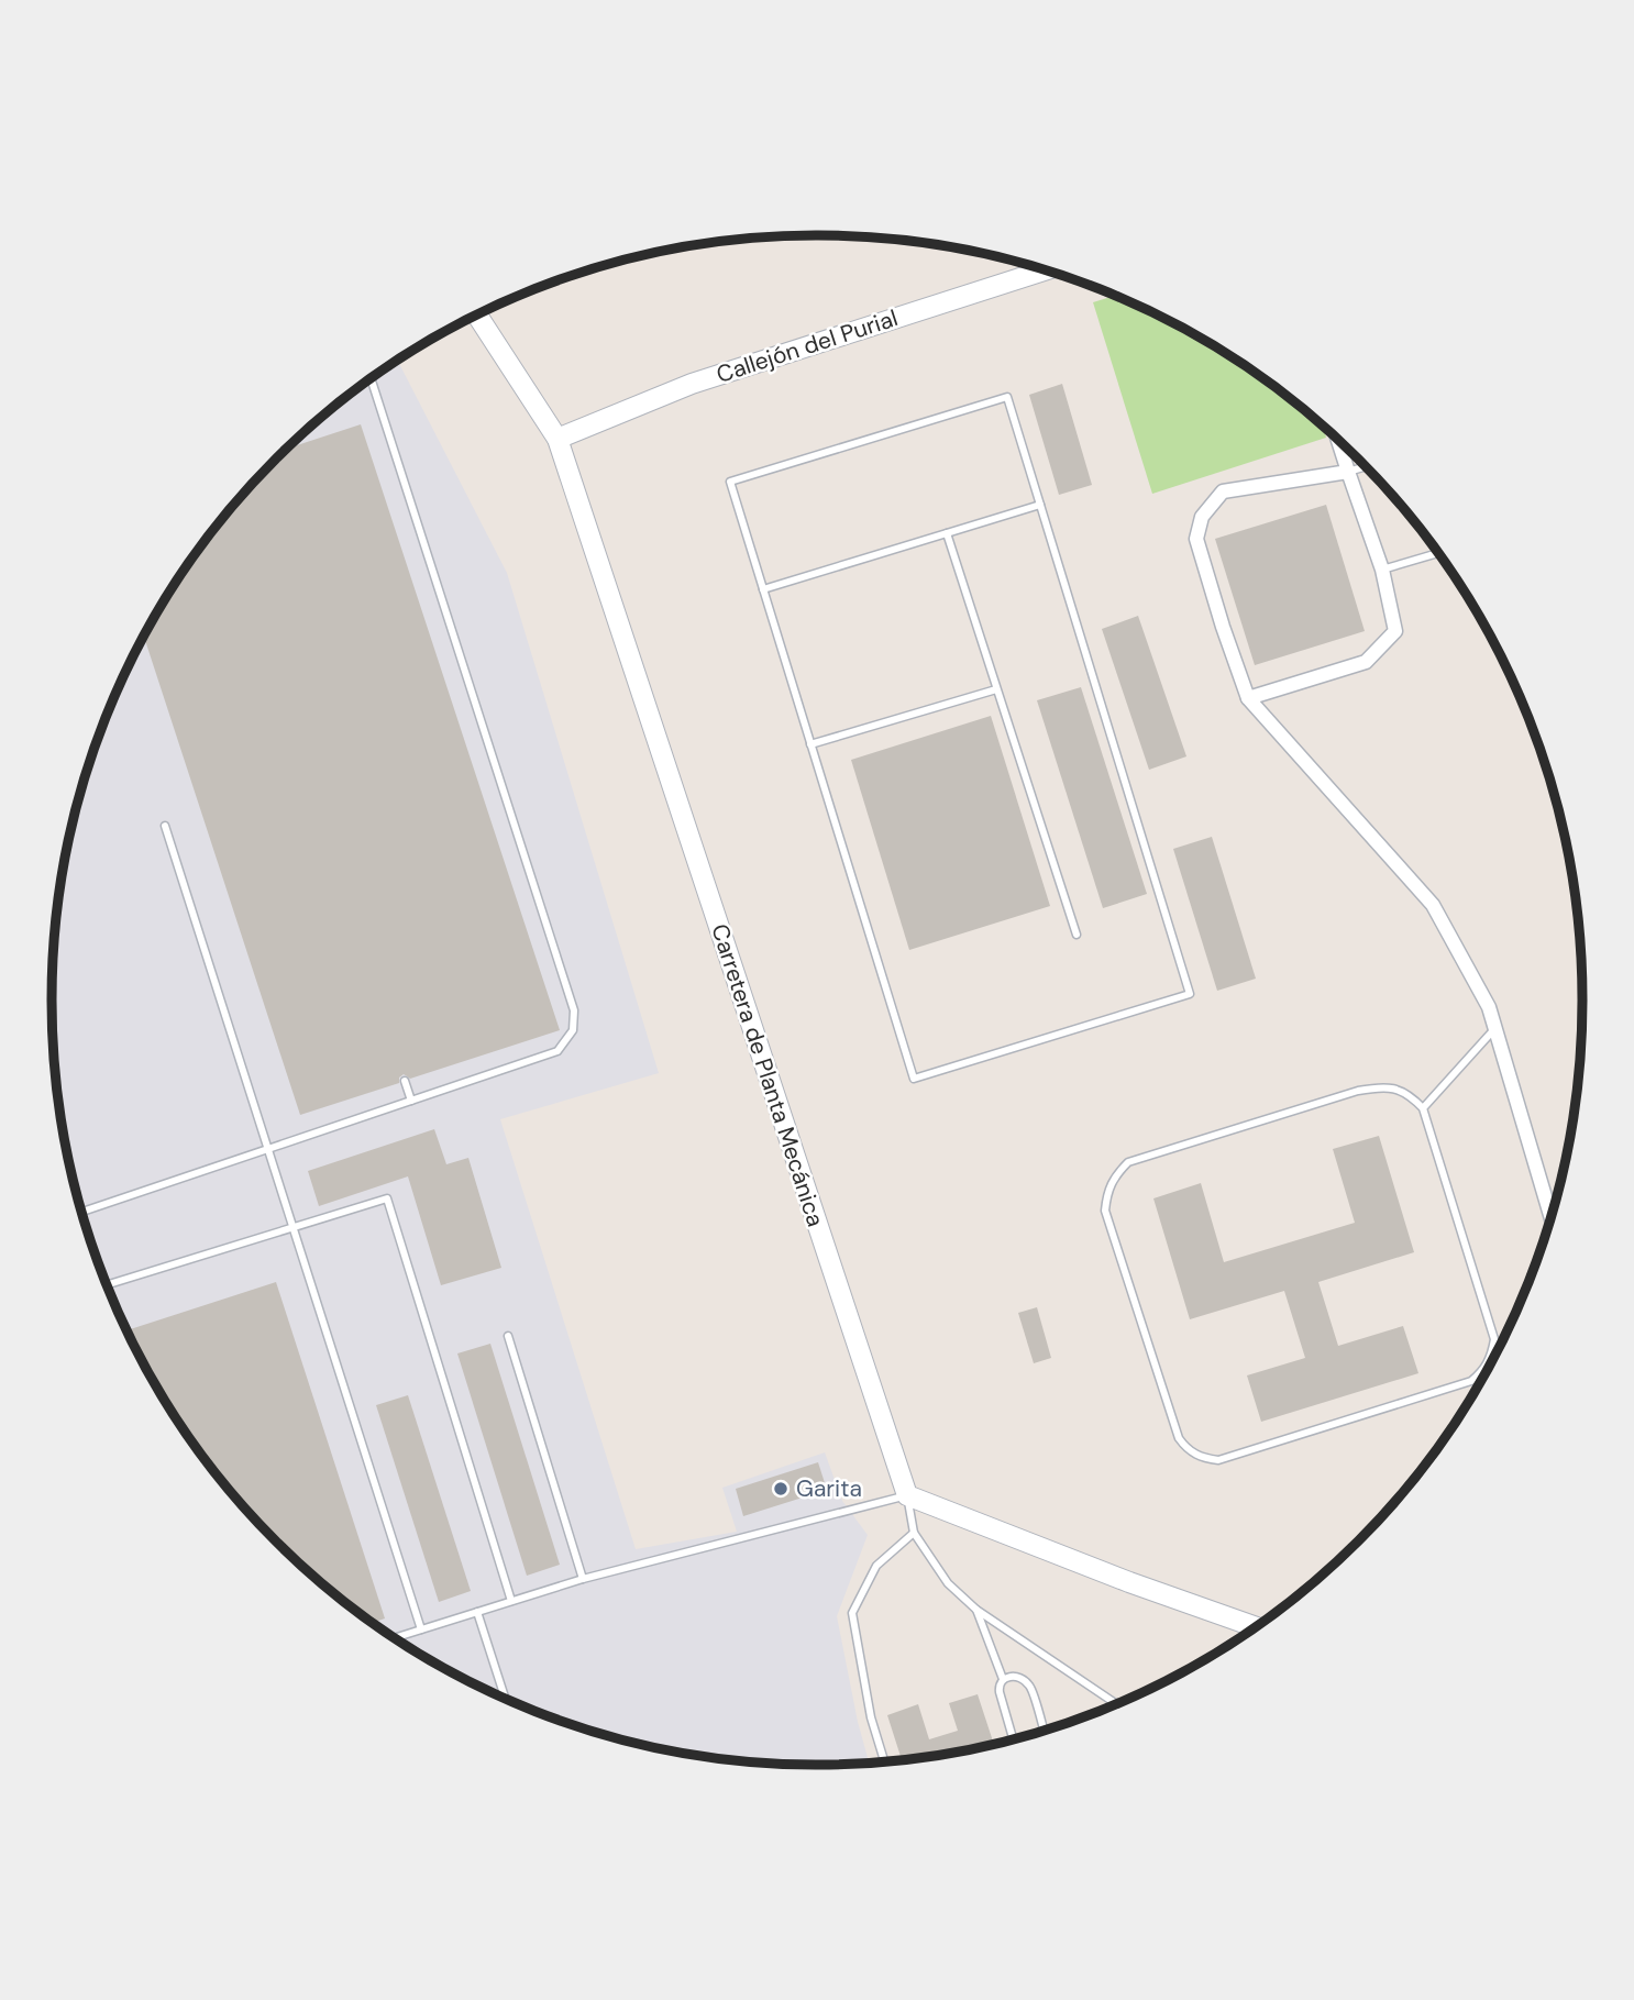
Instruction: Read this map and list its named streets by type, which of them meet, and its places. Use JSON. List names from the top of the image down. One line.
{"streets":{"street":["Callejón del Purial","Carretera de Planta Mecánica"]},"crossings":[["Callejón del Purial","Carretera de Planta Mecánica"]],"places":["Garita"]}
